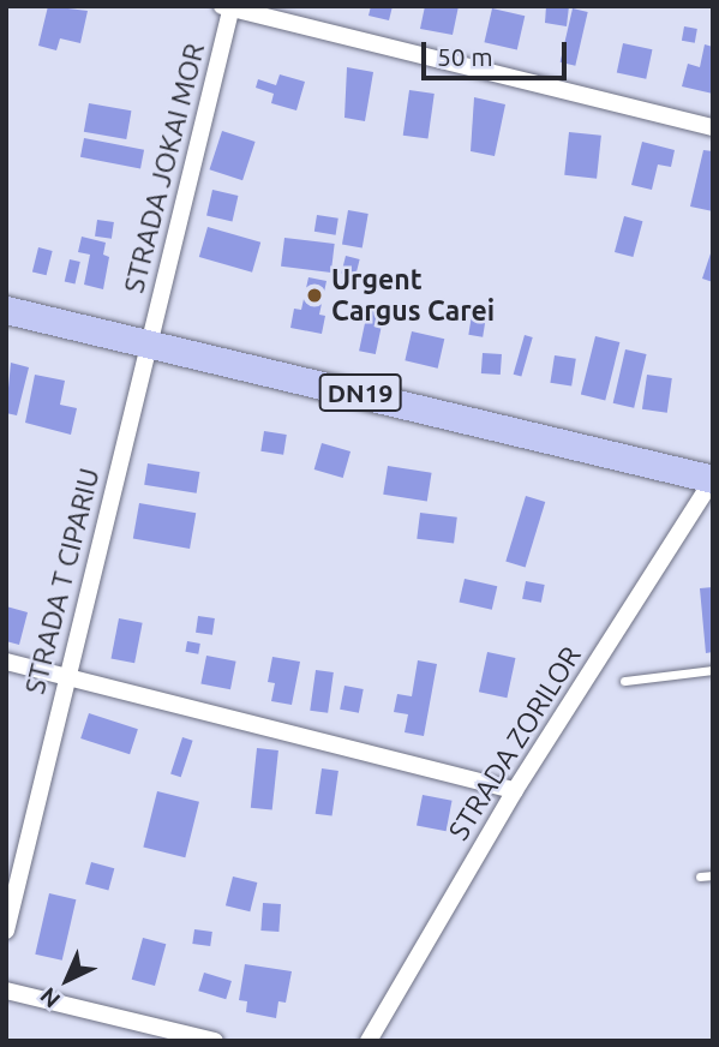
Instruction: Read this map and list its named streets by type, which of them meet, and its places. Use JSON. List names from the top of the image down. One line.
{"streets":{"main road":["DN19"],"street":["STRADA JOKAI MOR","STRADA T CIPARIU","STRADA ZORILOR"]},"crossings":[["STRADA JOKAI MOR","DN19"],["STRADA JOKAI MOR","STRADA T CIPARIU"],["DN19","STRADA T CIPARIU"],["DN19","STRADA ZORILOR"]],"places":["Urgent Cargus Carei"],"scale_bar":"50 m","north":"bottom left"}
